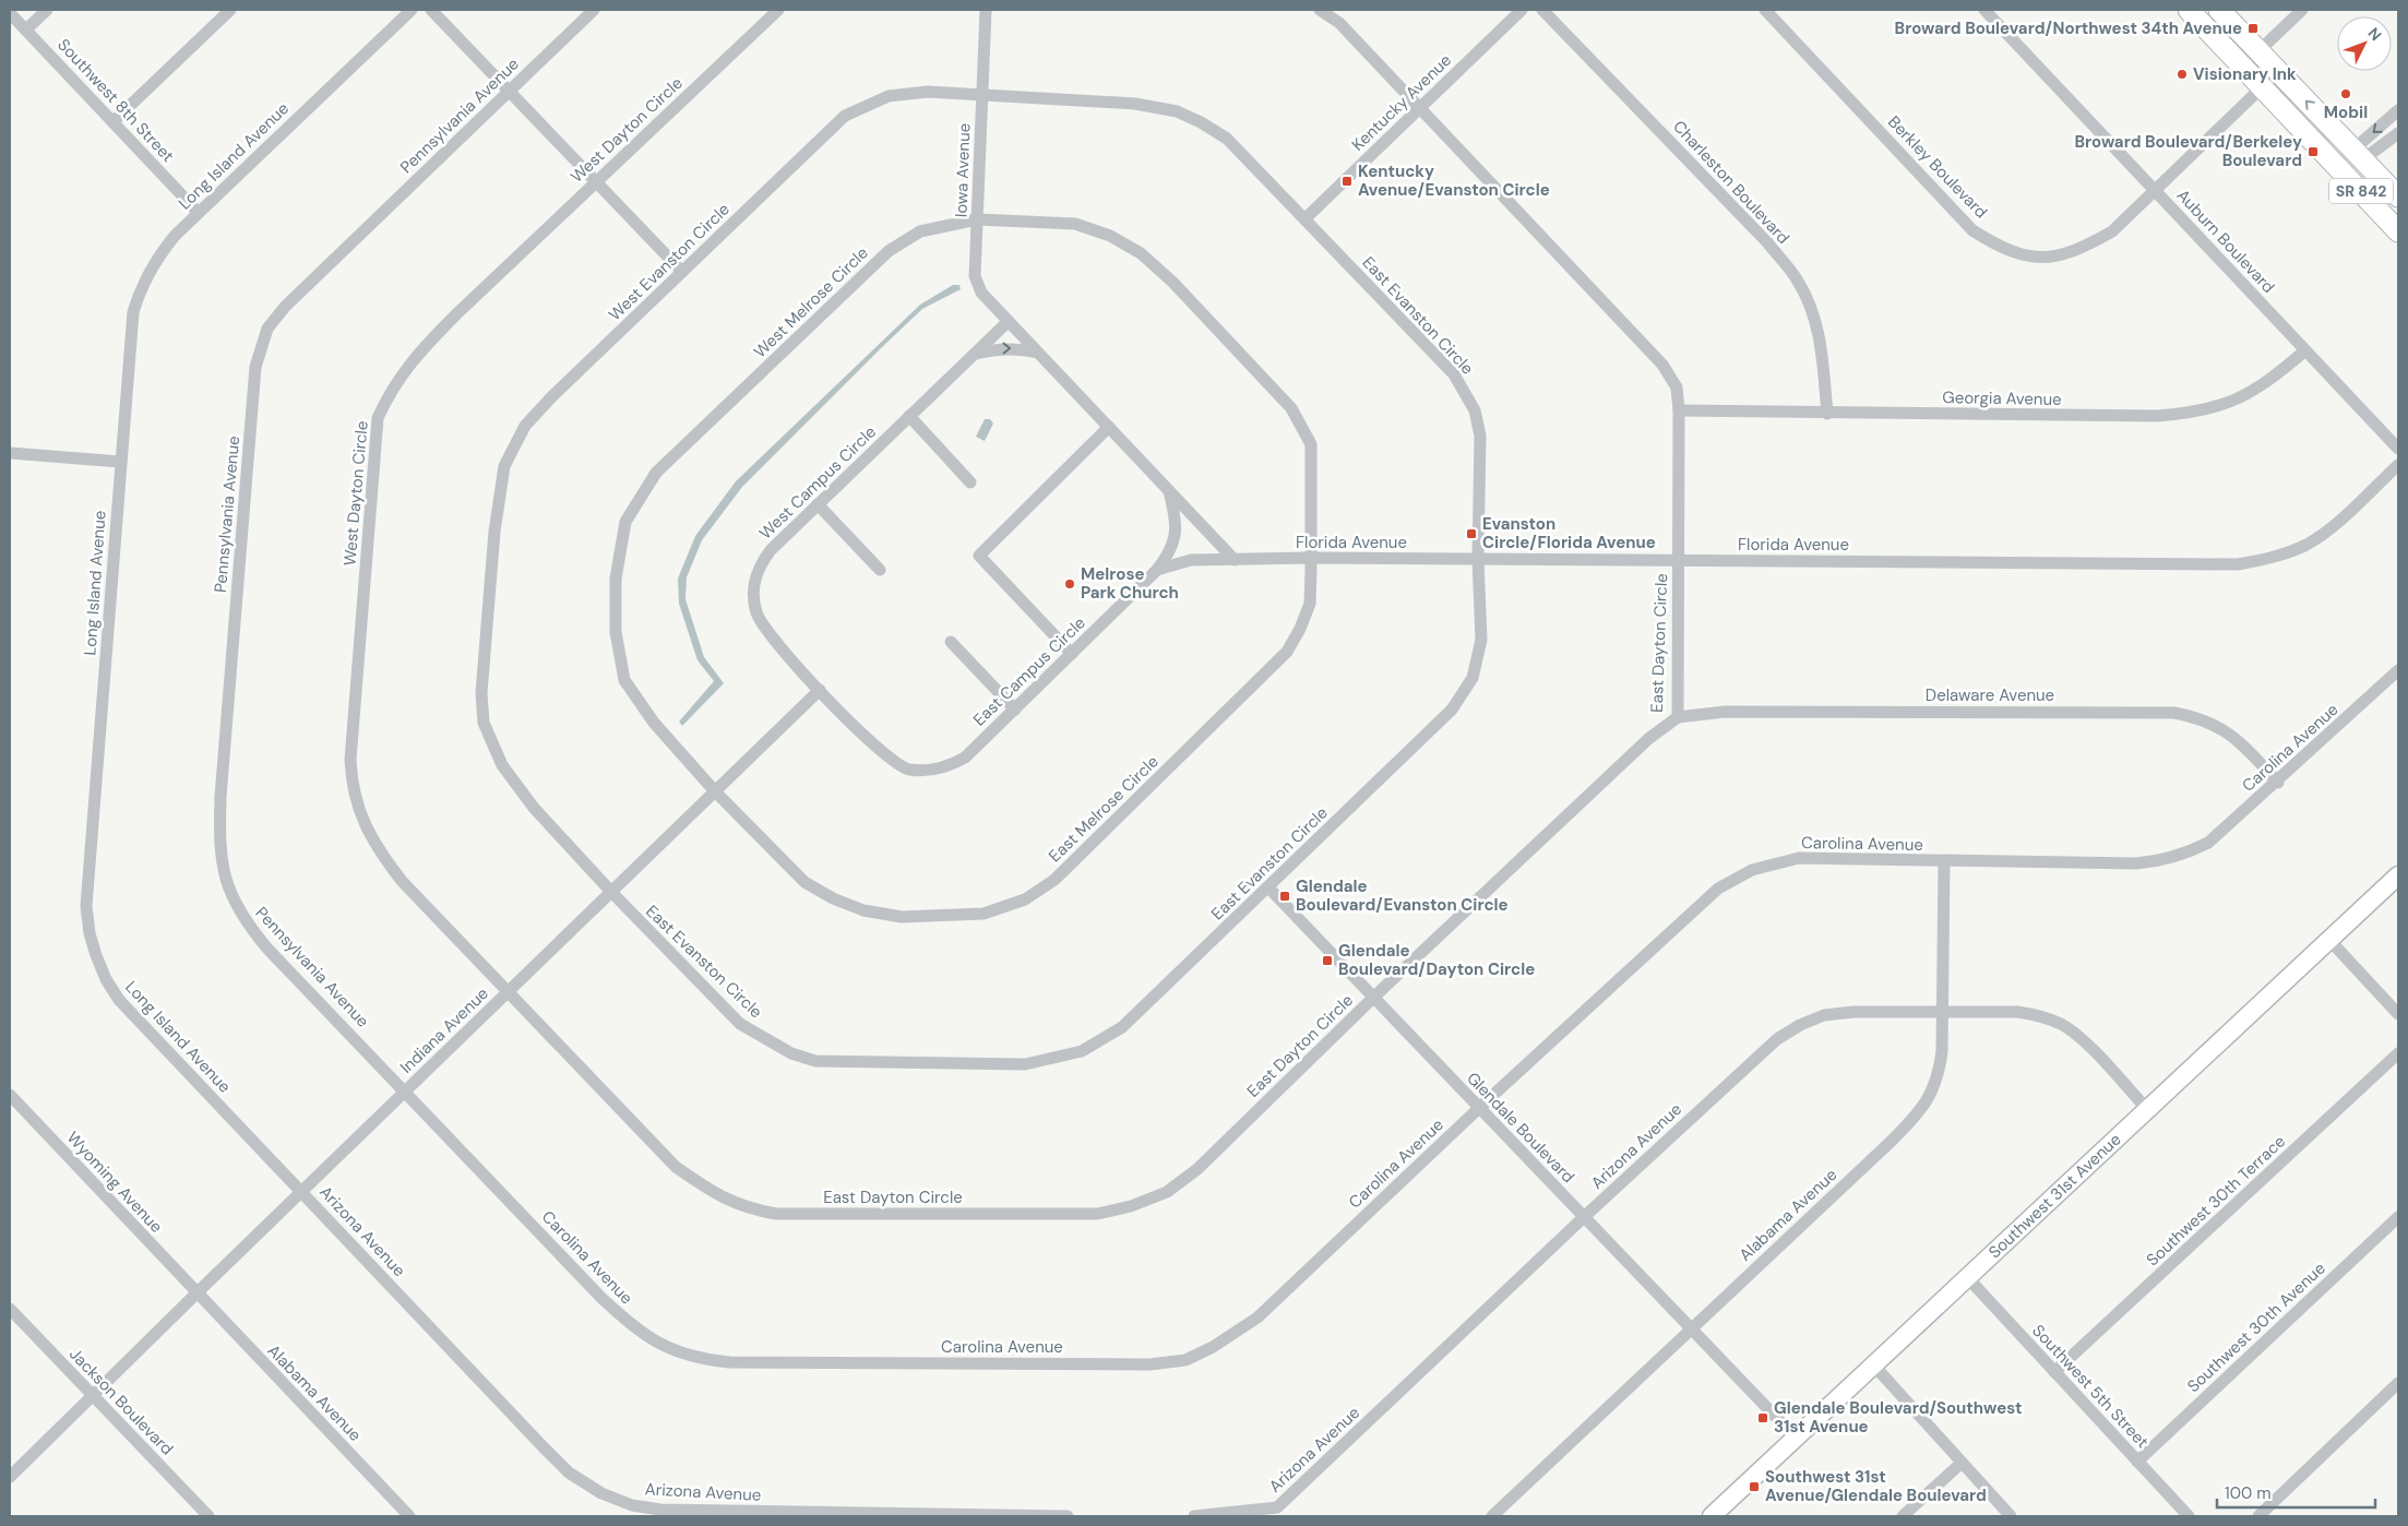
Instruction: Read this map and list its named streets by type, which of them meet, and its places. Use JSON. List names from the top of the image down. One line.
{"streets":{"main road":["SR 842","Southwest 31st Avenue"],"street":["Southwest 8th Street","Kentucky Avenue","Pennsylvania Avenue","West Dayton Circle","Long Island Avenue","Berkley Boulevard","Iowa Avenue","Charleston Boulevard","Auburn Boulevard","West Evanston Circle","West Melrose Circle","East Evanston Circle","Georgia Avenue","West Campus Circle","Florida Avenue","East Dayton Circle","East Campus Circle","Delaware Avenue","Carolina Avenue","East Melrose Circle","Indiana Avenue","Glendale Boulevard","Arizona Avenue","Wyoming Avenue","Southwest 30th Terrace","Alabama Avenue","Southwest 30th Avenue","Southwest 5th Street","Jackson Boulevard"]},"crossings":[["Southwest 8th Street","Long Island Avenue"],["Kentucky Avenue","West Evanston Circle"],["Kentucky Avenue","East Evanston Circle"],["Kentucky Avenue","East Dayton Circle"],["Pennsylvania Avenue","Carolina Avenue"],["Pennsylvania Avenue","Indiana Avenue"],["West Dayton Circle","East Dayton Circle"],["West Dayton Circle","Indiana Avenue"],["Long Island Avenue","Indiana Avenue"],["Long Island Avenue","Arizona Avenue"],["Berkley Boulevard","SR 842"],["Berkley Boulevard","Auburn Boulevard"],["Iowa Avenue","West Evanston Circle"],["Iowa Avenue","West Melrose Circle"],["Iowa Avenue","West Campus Circle"],["Iowa Avenue","East Campus Circle"],["Charleston Boulevard","Georgia Avenue"],["Auburn Boulevard","Georgia Avenue"],["West Evanston Circle","East Evanston Circle"],["West Evanston Circle","Indiana Avenue"],["West Melrose Circle","East Melrose Circle"],["West Melrose Circle","Indiana Avenue"],["East Evanston Circle","Florida Avenue"],["East Evanston Circle","Indiana Avenue"],["East Evanston Circle","Glendale Boulevard"],["Georgia Avenue","East Dayton Circle"],["West Campus Circle","East Campus Circle"],["West Campus Circle","Indiana Avenue"],["Florida Avenue","East Dayton Circle"],["Florida Avenue","East Campus Circle"],["Florida Avenue","East Melrose Circle"],["East Dayton Circle","Delaware Avenue"],["East Dayton Circle","Indiana Avenue"],["East Dayton Circle","Glendale Boulevard"],["East Campus Circle","Indiana Avenue"],["Delaware Avenue","Carolina Avenue"],["Carolina Avenue","Indiana Avenue"],["Carolina Avenue","Glendale Boulevard"],["Carolina Avenue","Alabama Avenue"],["East Melrose Circle","Indiana Avenue"],["Indiana Avenue","Arizona Avenue"],["Indiana Avenue","Wyoming Avenue"],["Indiana Avenue","Alabama Avenue"],["Indiana Avenue","Jackson Boulevard"],["Glendale Boulevard","Arizona Avenue"],["Glendale Boulevard","Southwest 31st Avenue"],["Glendale Boulevard","Alabama Avenue"],["Arizona Avenue","Southwest 31st Avenue"],["Arizona Avenue","Alabama Avenue"],["Wyoming Avenue","Alabama Avenue"],["Southwest 31st Avenue","Southwest 5th Street"],["Southwest 30th Terrace","Southwest 5th Street"],["Southwest 30th Avenue","Southwest 5th Street"]],"places":{"transit":["Broward Boulevard/Northwest 34th Avenue","Broward Boulevard/Berkeley Boulevard","Kentucky Avenue/Evanston Circle","Evanston Circle/Florida Avenue","Glendale Boulevard/Evanston Circle","Glendale Boulevard/Dayton Circle","Glendale Boulevard/Southwest 31st Avenue","Southwest 31st Avenue/Glendale Boulevard"],"other":["Visionary Ink","Mobil","Melrose Park Church"]},"scale_bar":"100 m","north":"top right"}
